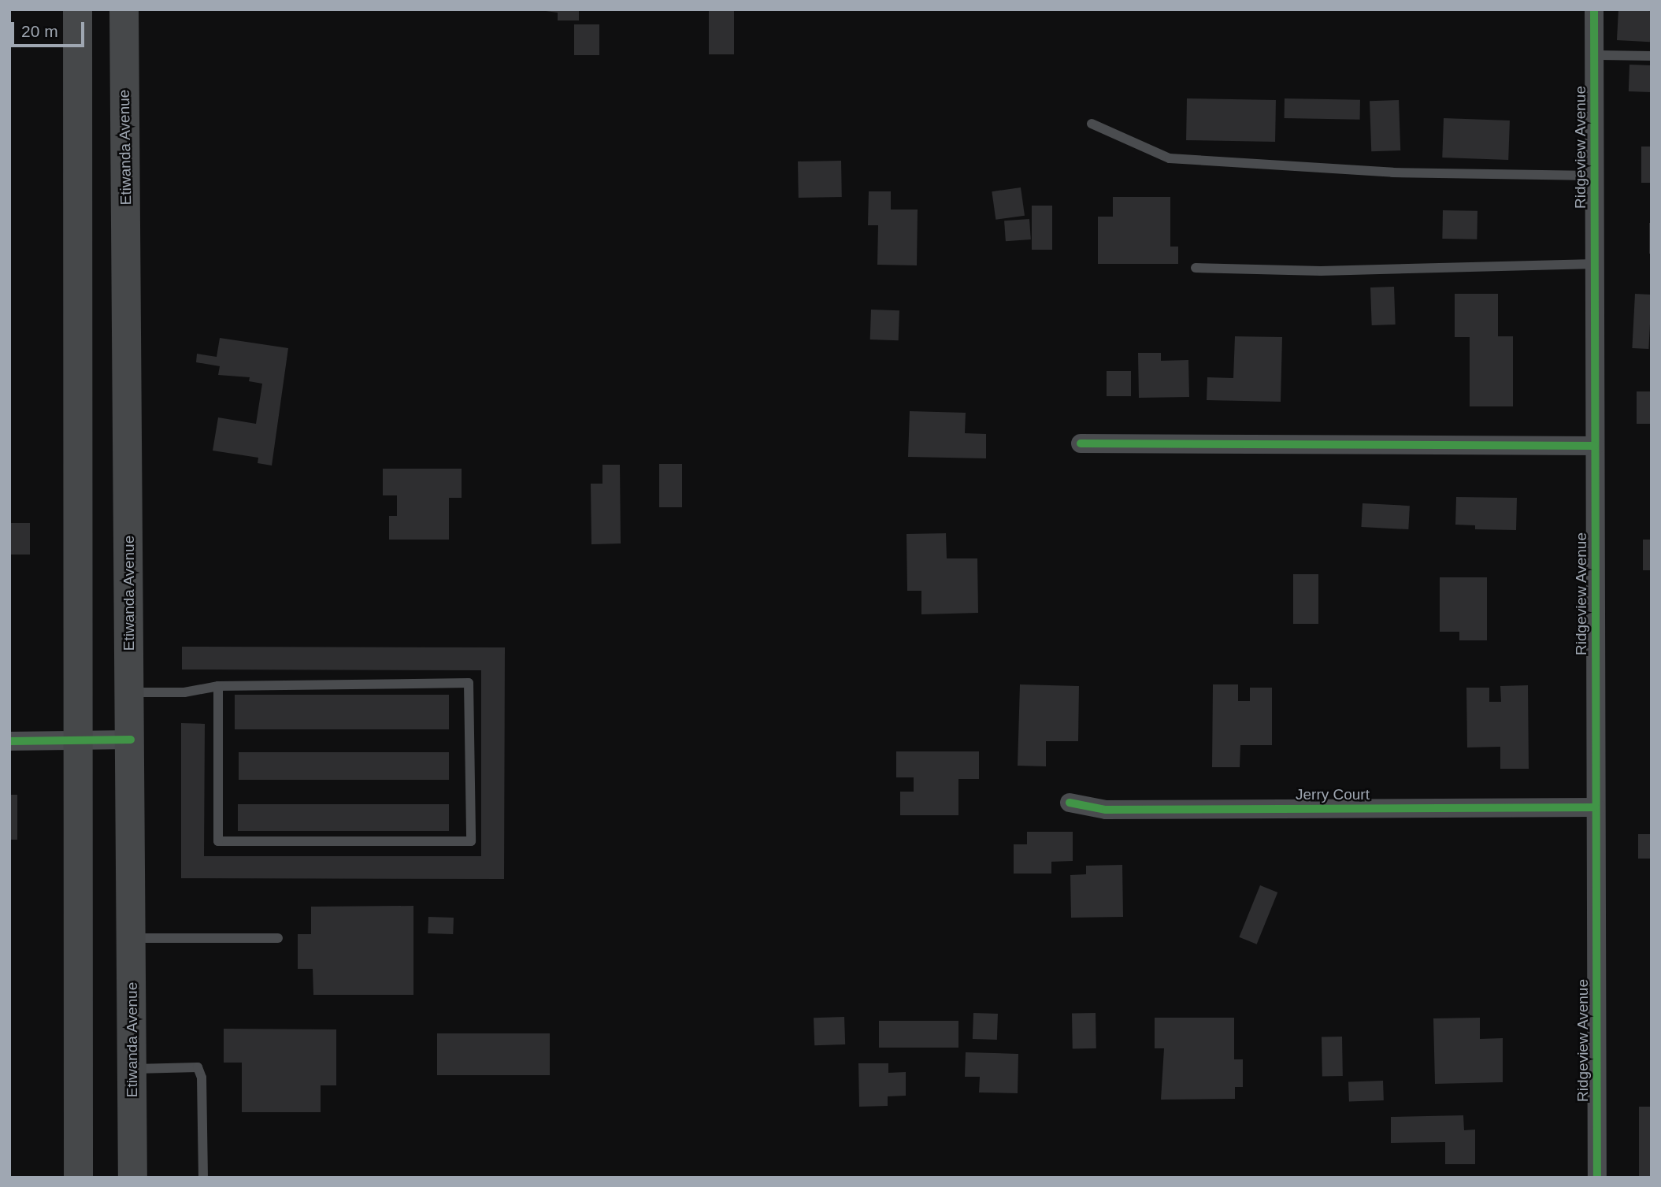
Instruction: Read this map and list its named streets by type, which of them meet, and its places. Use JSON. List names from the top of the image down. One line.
{"streets":{"main road":["Etiwanda Avenue"],"street":["Ridgeview Avenue","Jerry Court"]},"crossings":[["Ridgeview Avenue","Jerry Court"]],"scale_bar":"20 m"}
